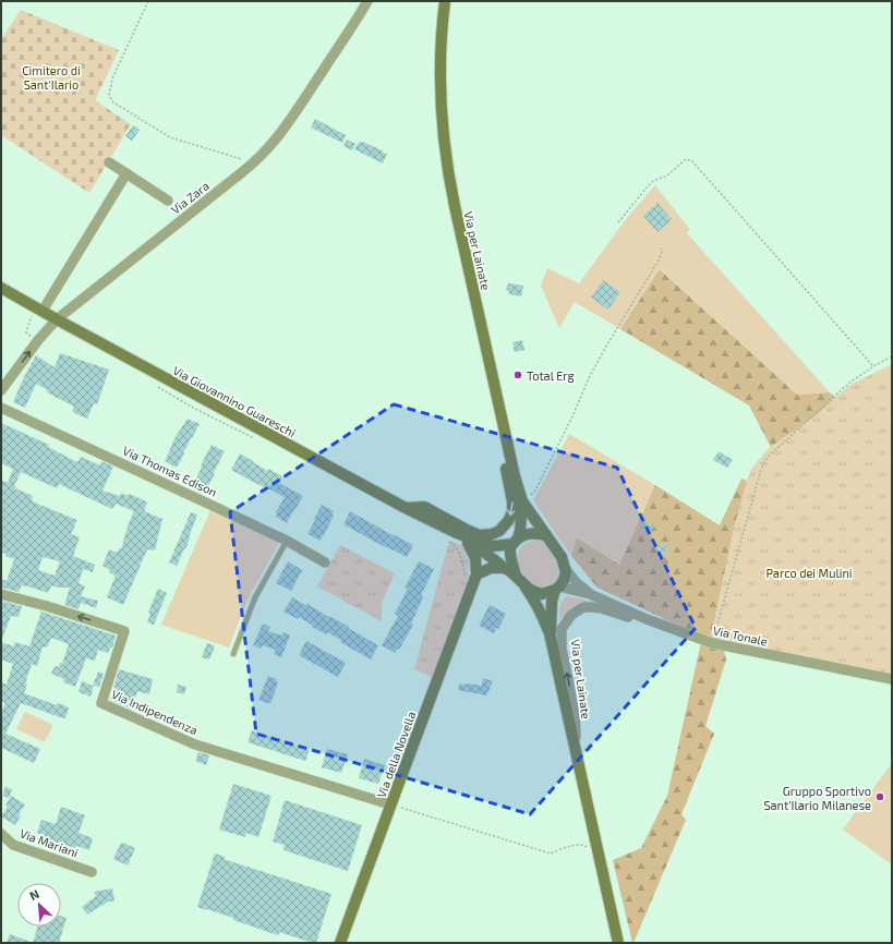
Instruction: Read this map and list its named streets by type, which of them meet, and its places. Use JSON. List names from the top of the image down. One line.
{"streets":{"street":["Via Zara","Via per Lainate","Via Giovannino Guareschi","Via Thomas Edison","Via Tonale","Via Indipendenza","Via della Novella","Via Mariani"]},"crossings":[["Via Zara","Via Giovannino Guareschi"],["Via per Lainate","Via Giovannino Guareschi"],["Via per Lainate","Via Tonale"],["Via per Lainate","Via della Novella"],["Via Giovannino Guareschi","Via della Novella"],["Via Indipendenza","Via della Novella"]],"one_way":["Via Indipendenza"],"parks":["Cimitero di Sant'Ilario","Parco dei Mulini"],"places":["Total Erg","Gruppo Sportivo Sant'Ilario Milanese"],"north":"top left"}
